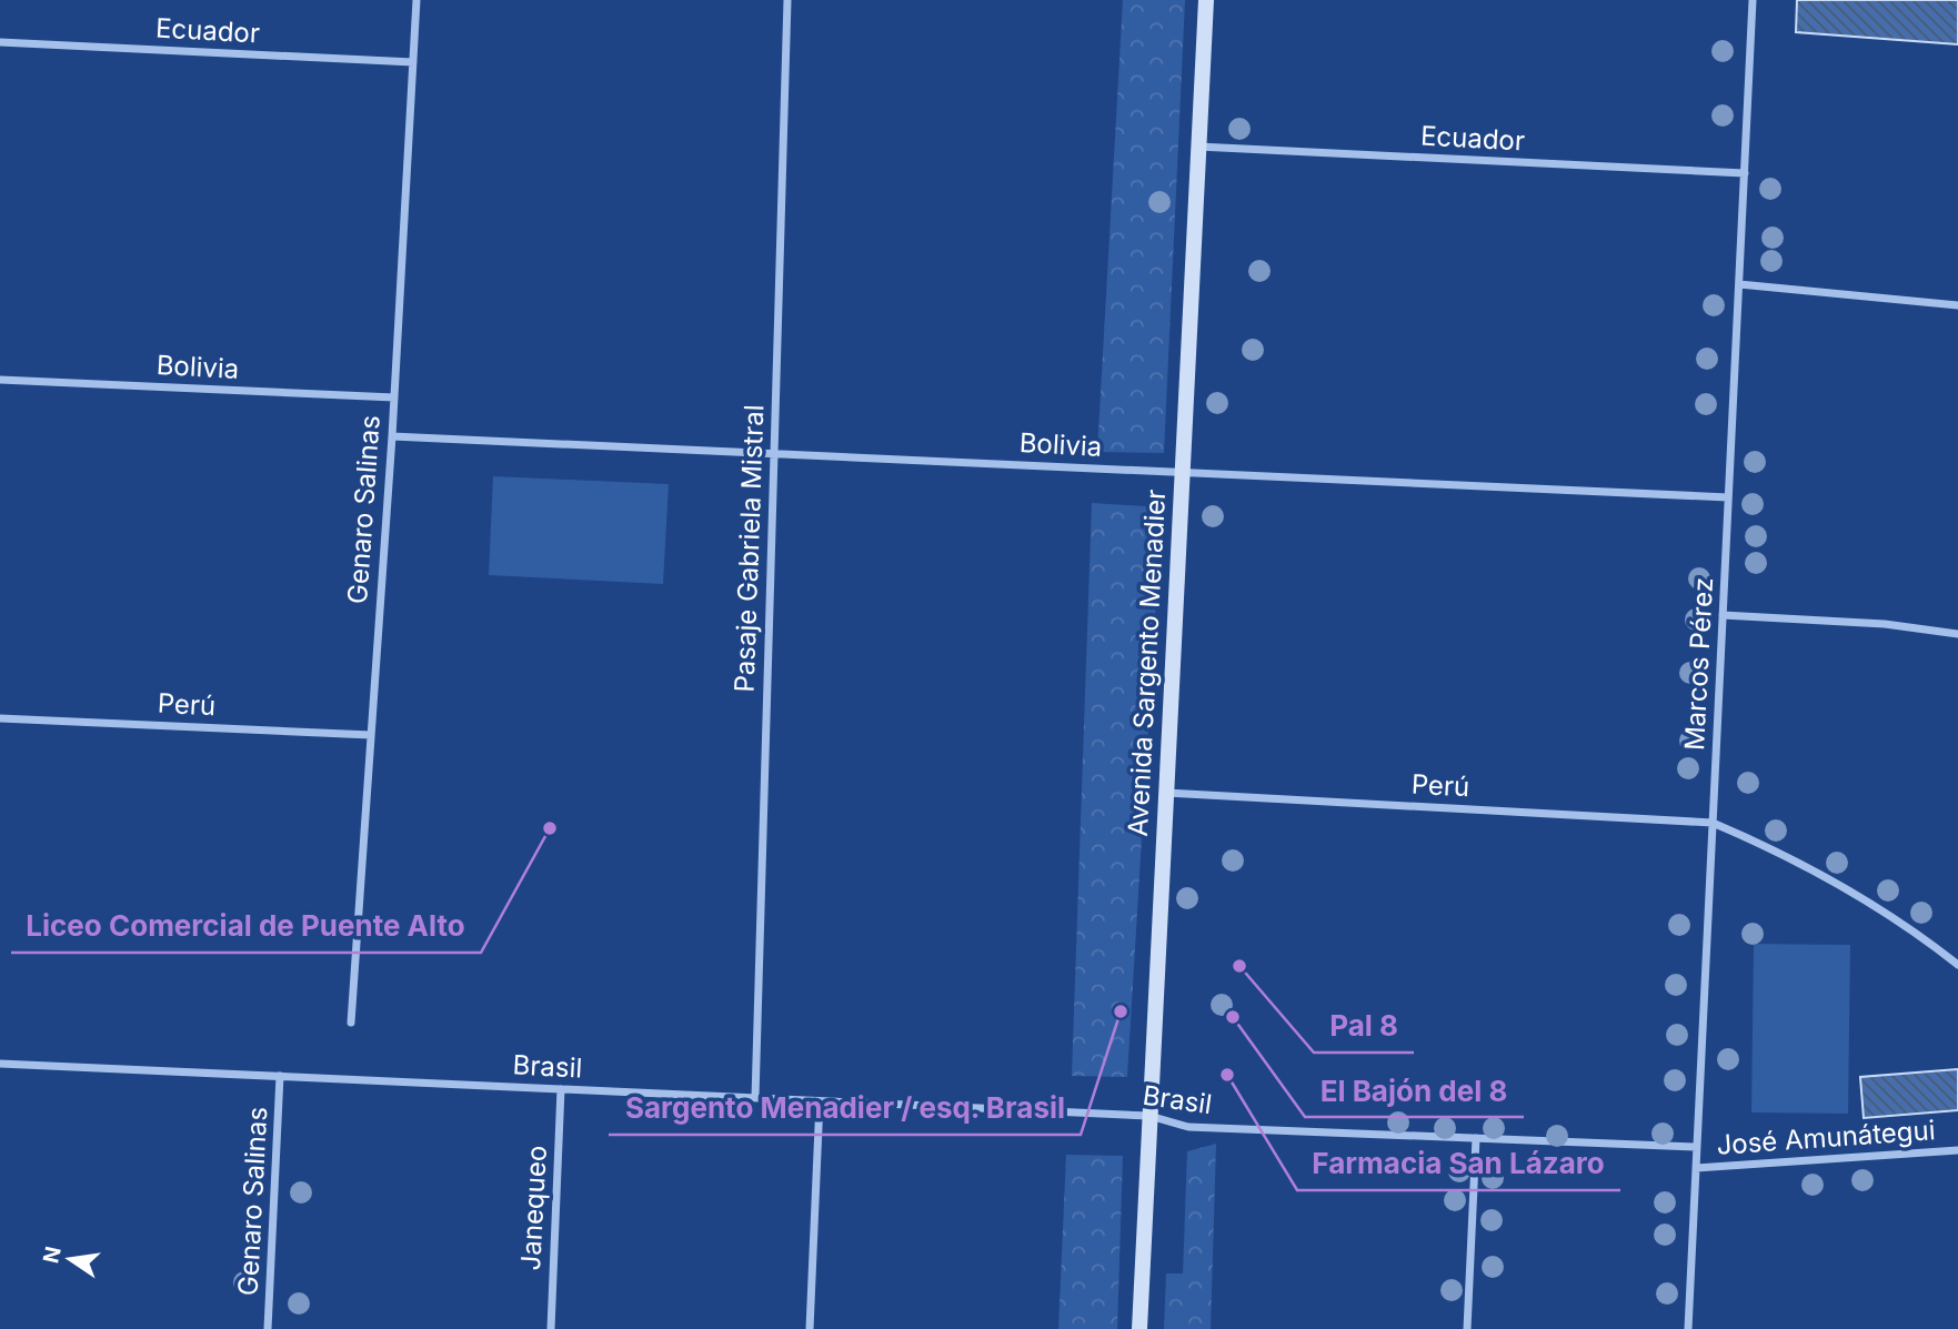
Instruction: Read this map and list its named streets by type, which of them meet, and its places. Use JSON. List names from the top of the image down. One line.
{"streets":{"main road":["Avenida Sargento Menadier"],"street":["Ecuador","Bolivia","Genaro Salinas","Pasaje Gabriela Mistral","Marcos Pérez","Perú","Brasil","José Amunátegui","Janequeo"]},"crossings":[["Ecuador","Genaro Salinas"],["Ecuador","Avenida Sargento Menadier"],["Ecuador","Marcos Pérez"],["Bolivia","Genaro Salinas"],["Bolivia","Pasaje Gabriela Mistral"],["Bolivia","Avenida Sargento Menadier"],["Bolivia","Marcos Pérez"],["Genaro Salinas","Perú"],["Genaro Salinas","Brasil"],["Pasaje Gabriela Mistral","Brasil"],["Avenida Sargento Menadier","Perú"],["Avenida Sargento Menadier","Brasil"],["Marcos Pérez","Perú"],["Marcos Pérez","Brasil"],["Marcos Pérez","José Amunátegui"],["Brasil","Janequeo"]],"places":["Liceo Comercial de Puente Alto","Pal 8","Sargento Menadier / esq. Brasil","El Bajón del 8","Farmacia San Lázaro"],"north":"left"}
